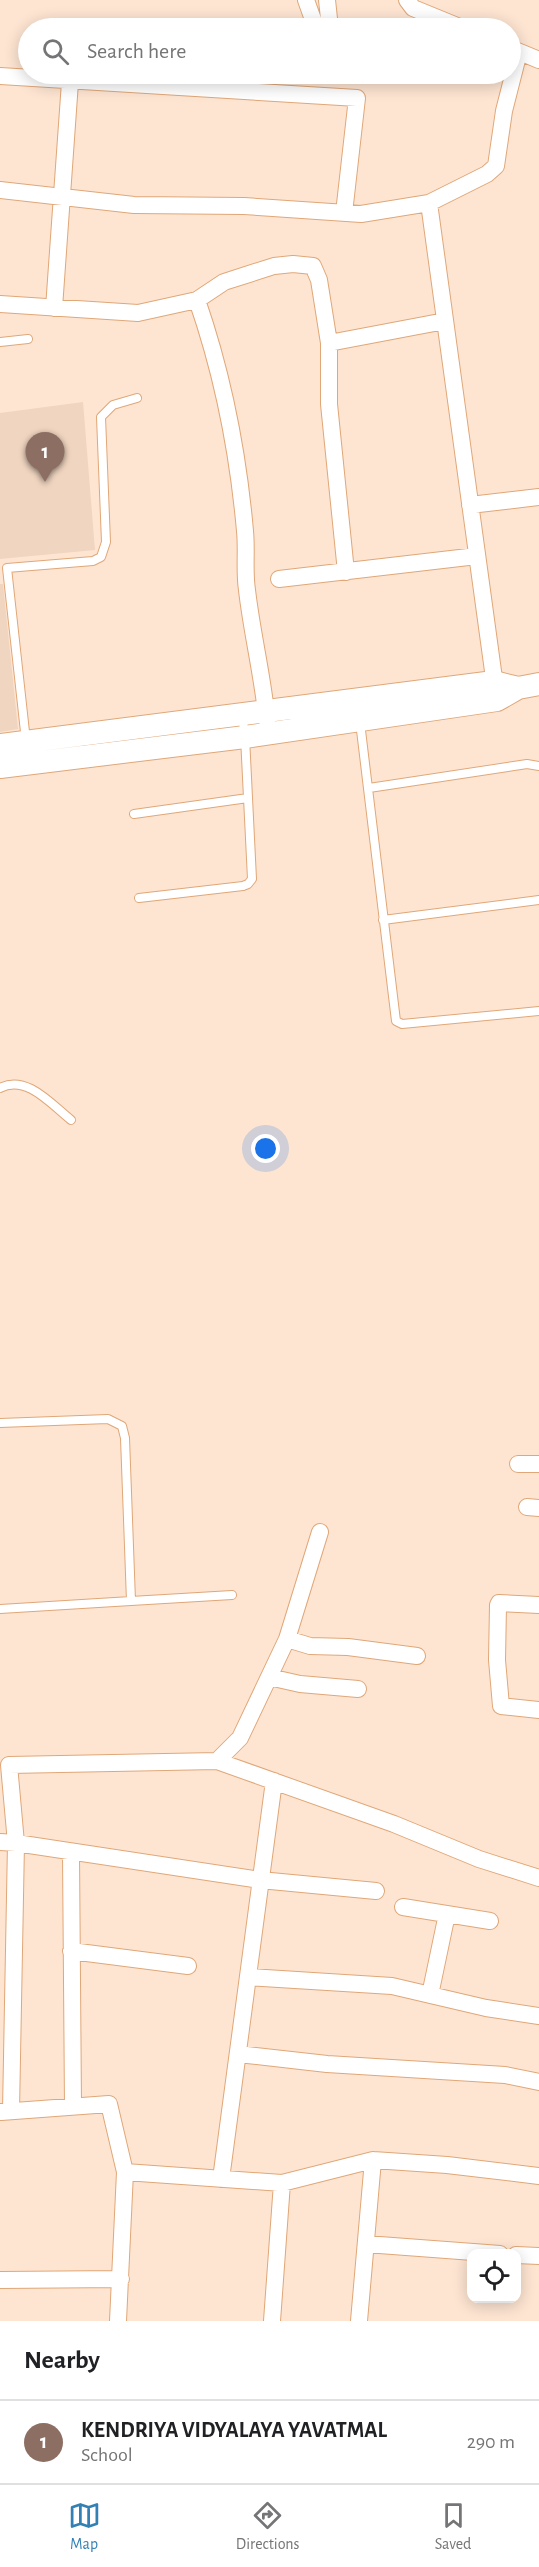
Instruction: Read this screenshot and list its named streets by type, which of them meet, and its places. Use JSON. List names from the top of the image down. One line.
{"page":{"search":"Search here","pins":"1","heading":"Nearby","list":[{"mark":"1","name":"KENDRIYA VIDYALAYA YAVATMAL","note":"School","value":"290 m"}],"nav":["Map","Directions","Saved"]}}
